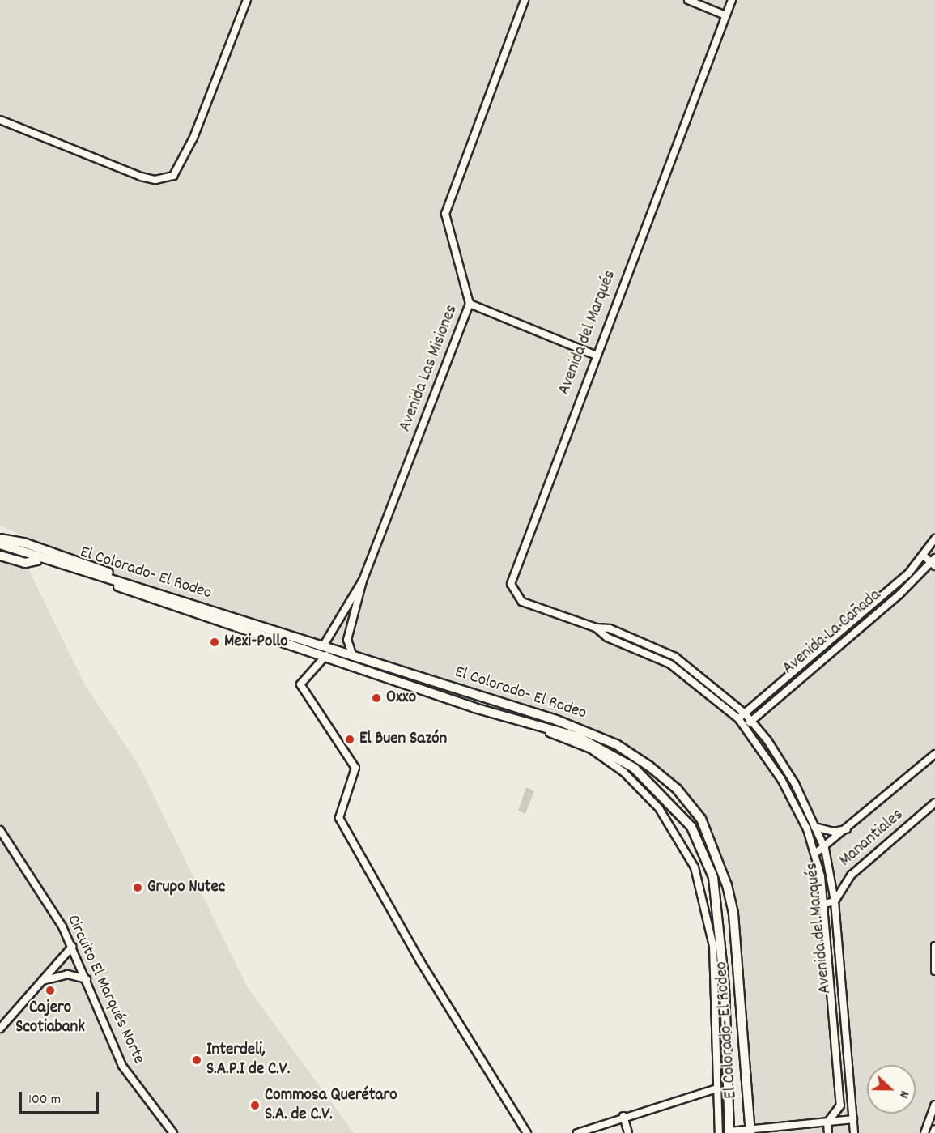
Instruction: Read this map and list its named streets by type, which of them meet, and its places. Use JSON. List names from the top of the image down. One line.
{"streets":{"main road":["El Colorado- El Rodeo"],"street":["Avenida del Marqués","Avenida Las Misiones","Avenida La Cañada","Manantiales","Circuito El Marqués Norte"]},"crossings":[["Avenida del Marqués","Avenida La Cañada"],["Avenida del Marqués","Manantiales"],["Avenida Las Misiones","El Colorado- El Rodeo"]],"places":["Mexi-Pollo","Oxxo","El Buen Sazón","Grupo Nutec","Cajero Scotiabank","Interdeli, S.A.P.I de C.V.","Commosa Querétaro S.A. de C.V."],"scale_bar":"100 m","north":"right"}
